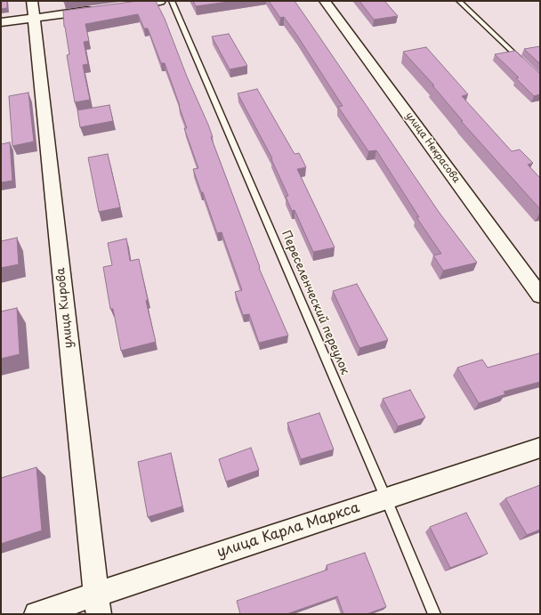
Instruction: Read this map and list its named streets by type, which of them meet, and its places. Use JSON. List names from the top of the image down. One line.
{"streets":{"street":["улица Некрасова","улица Кирова","улица Карла Маркса"],"lane":["Переселенческий переулок"]},"crossings":[["Переселенческий переулок","улица Карла Маркса"],["улица Кирова","улица Карла Маркса"]]}
